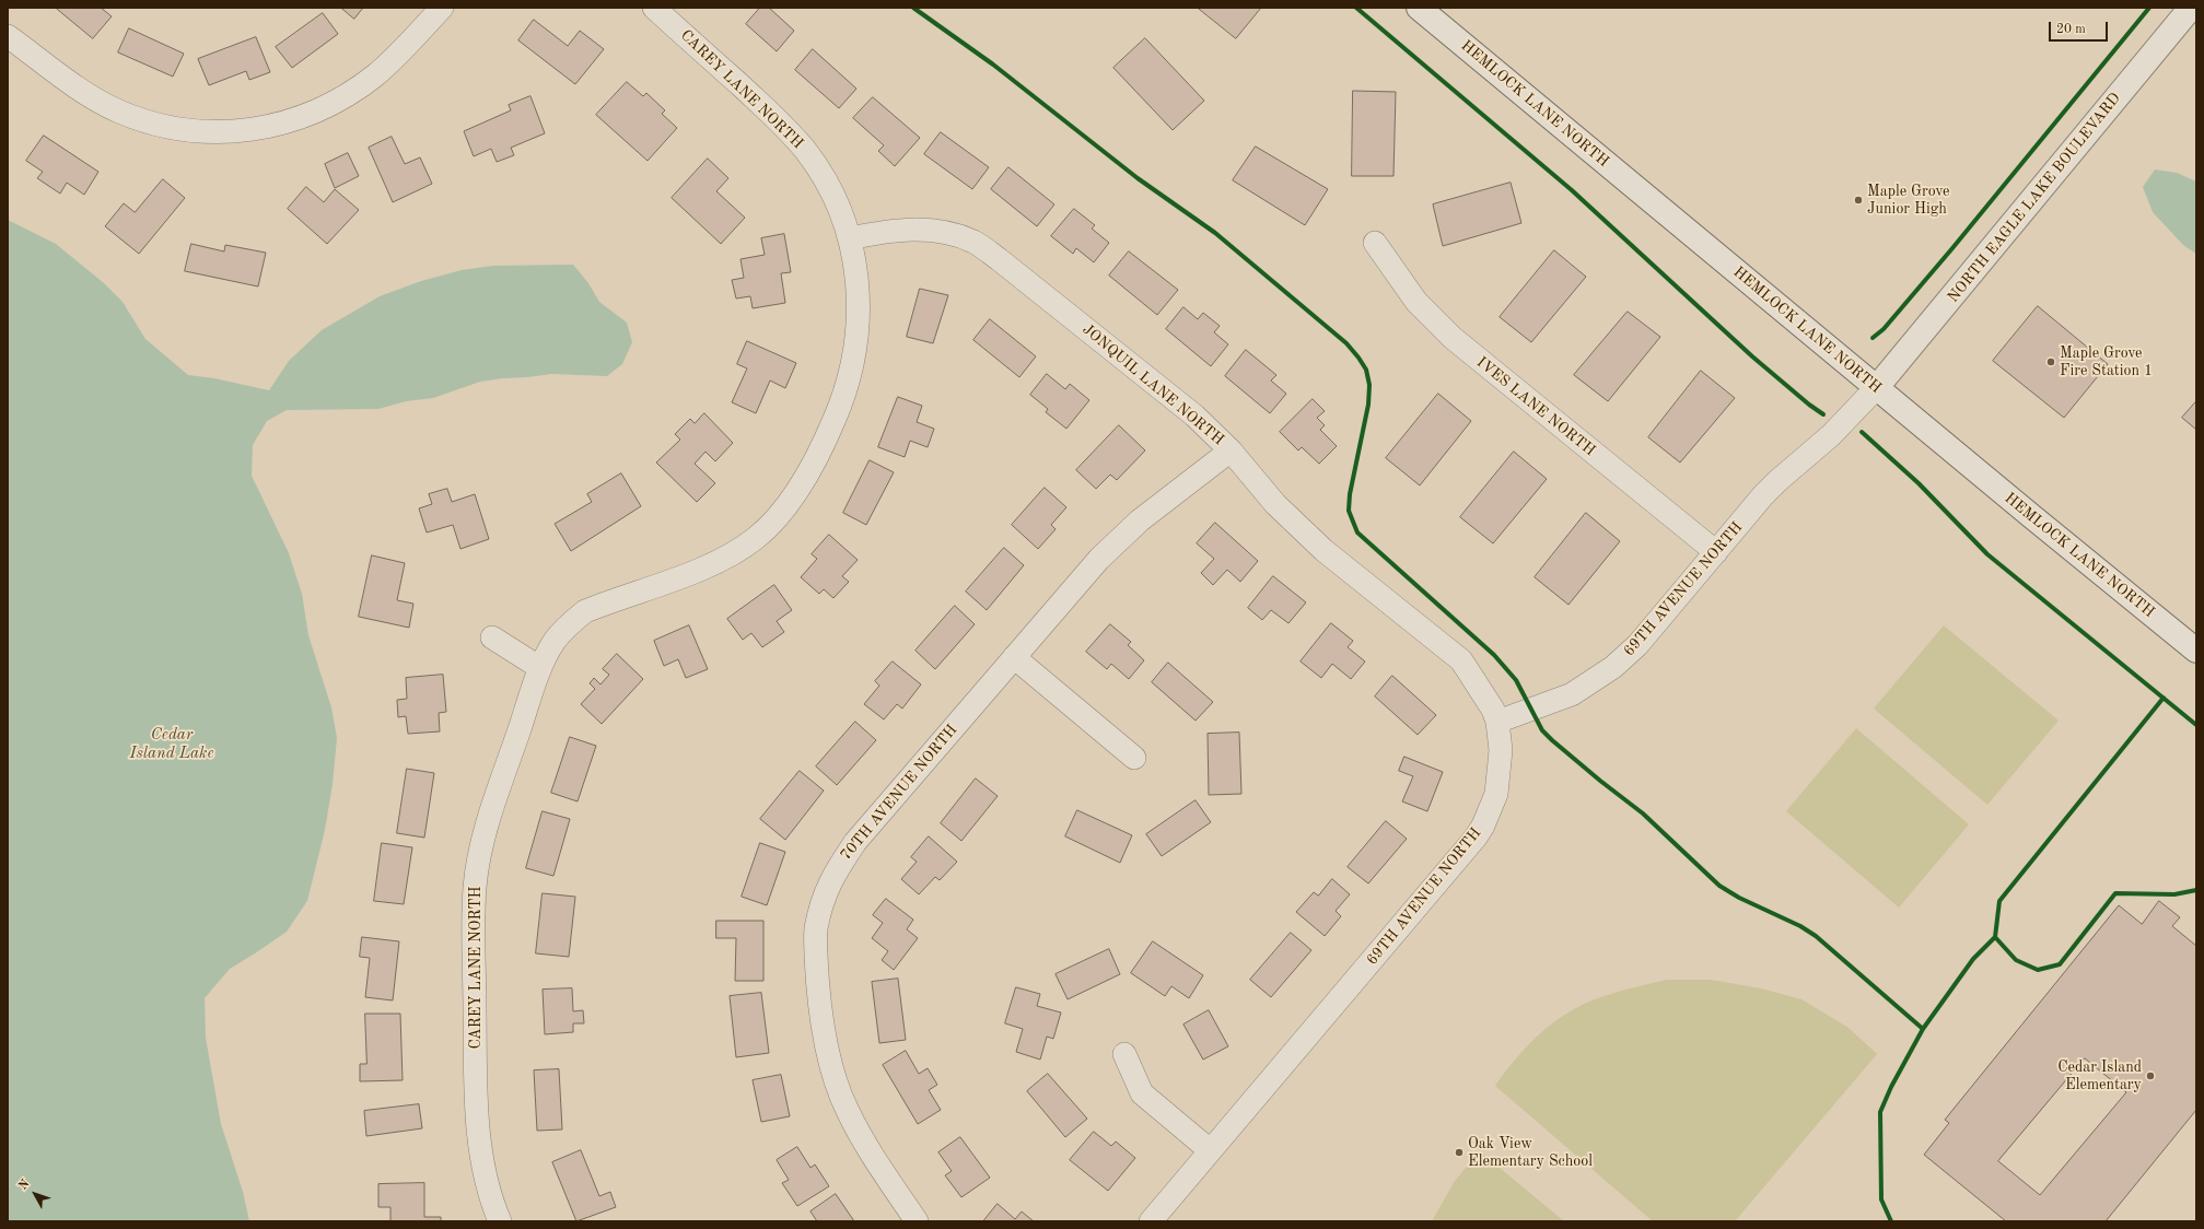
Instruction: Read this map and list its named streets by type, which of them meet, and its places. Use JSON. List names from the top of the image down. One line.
{"streets":{"main road":["HEMLOCK LANE NORTH","NORTH EAGLE LAKE BOULEVARD"],"street":["CAREY LANE NORTH","JONQUIL LANE NORTH","IVES LANE NORTH","69TH AVENUE NORTH","70TH AVENUE NORTH"]},"crossings":[["CAREY LANE NORTH","JONQUIL LANE NORTH"],["HEMLOCK LANE NORTH","NORTH EAGLE LAKE BOULEVARD"],["HEMLOCK LANE NORTH","69TH AVENUE NORTH"],["NORTH EAGLE LAKE BOULEVARD","69TH AVENUE NORTH"],["JONQUIL LANE NORTH","69TH AVENUE NORTH"],["JONQUIL LANE NORTH","70TH AVENUE NORTH"],["IVES LANE NORTH","69TH AVENUE NORTH"]],"water":["Cedar Island Lake"],"places":["Maple Grove Junior High","Maple Grove Fire Station 1","Cedar Island Elementary","Oak View Elementary School"],"scale_bar":"20 m","north":"top left"}
